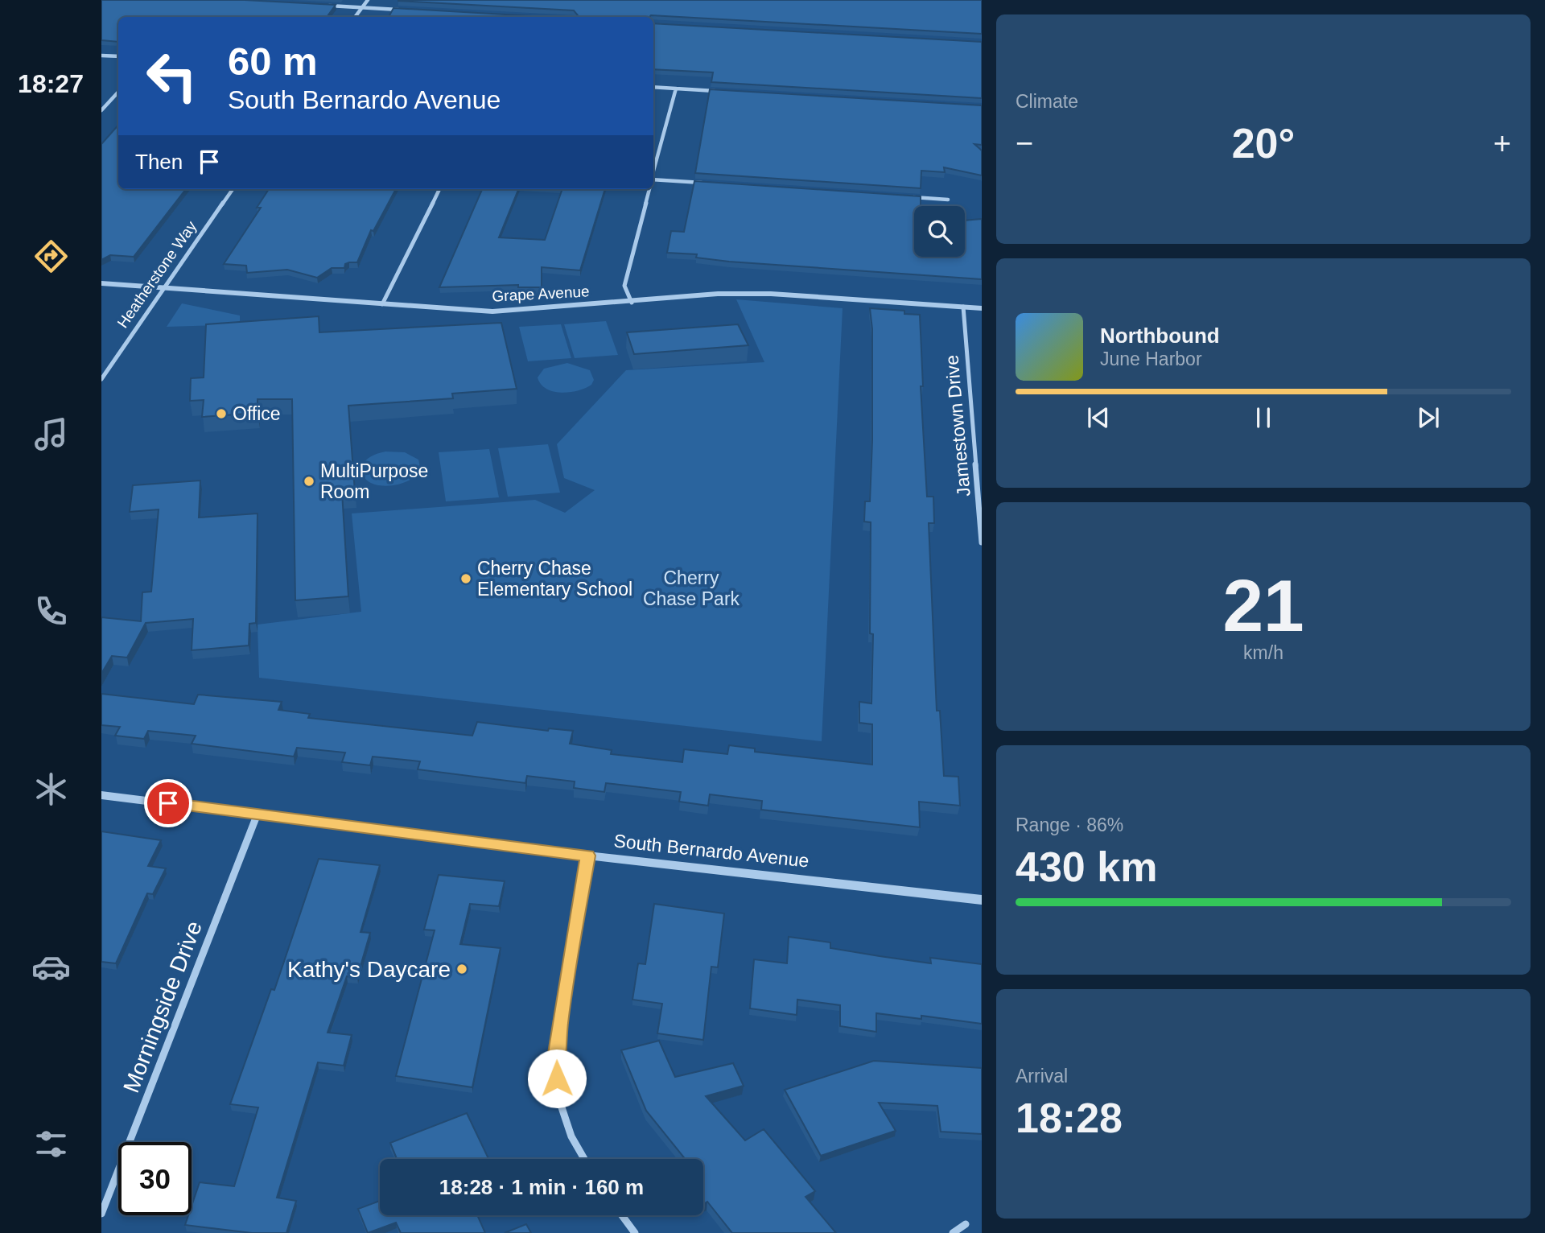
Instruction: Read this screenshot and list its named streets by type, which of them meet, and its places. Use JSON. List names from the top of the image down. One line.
{"streets":{"street":["Heatherstone Way","Grape Avenue","Jamestown Drive","South Bernardo Avenue","Morningside Drive"]},"crossings":[["Heatherstone Way","Grape Avenue"],["Grape Avenue","Jamestown Drive"],["South Bernardo Avenue","Morningside Drive"]],"parks":["Cherry Chase Park"],"places":["Office","MultiPurpose Room","Cherry Chase Elementary School","Kathy's Daycare"],"page":{"tabs":"18:27","tile":["Climate",["21","km/h"],["Range · 86%","430 km"],["Arrival","18:28"]],"turn":["60 m","South Bernardo Avenue"],"heat":["−","20°","+"],"then":"Then","song":["Northbound","June Harbor"],"limit":"30","trip":"18:28 · 1 min · 160 m"}}
